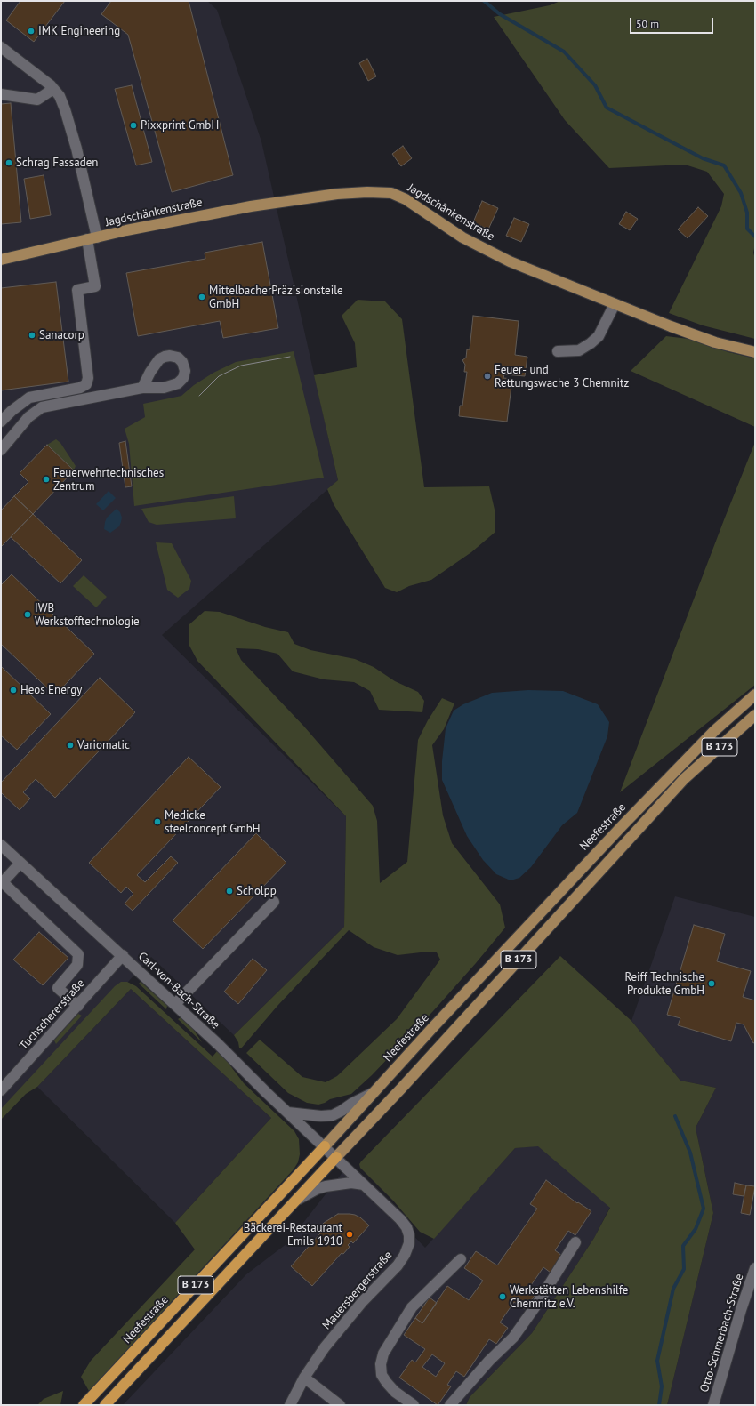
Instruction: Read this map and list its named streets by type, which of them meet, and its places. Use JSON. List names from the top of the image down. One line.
{"streets":{"highway":["B 173","Neefestraße"],"main road":["Jagdschänkenstraße"],"street":["Carl-von-Bach-Straße","Tuchschererstraße","Mauersbergerstraße","Otto-Schmerbach-Straße"]},"crossings":[["B 173","Carl-von-Bach-Straße"],["B 173","Mauersbergerstraße"],["Neefestraße","Carl-von-Bach-Straße"],["Carl-von-Bach-Straße","Tuchschererstraße"],["Carl-von-Bach-Straße","Mauersbergerstraße"]],"places":["IMK Engineering","Pixxprint GmbH","Schrag Fassaden","MittelbacherPräzisionsteile GmbH","Sanacorp","Feuer- und Rettungswache 3 Chemnitz","Feuerwehrtechnisches Zentrum","IWB Werkstofftechnologie","Heos Energy","Variomatic","Medicke steelconcept GmbH","Scholpp","Reiff Technische Produkte GmbH","Bäckerei-Restaurant Emils 1910","Werkstätten Lebenshilfe Chemnitz e.V."],"scale_bar":"50 m"}
